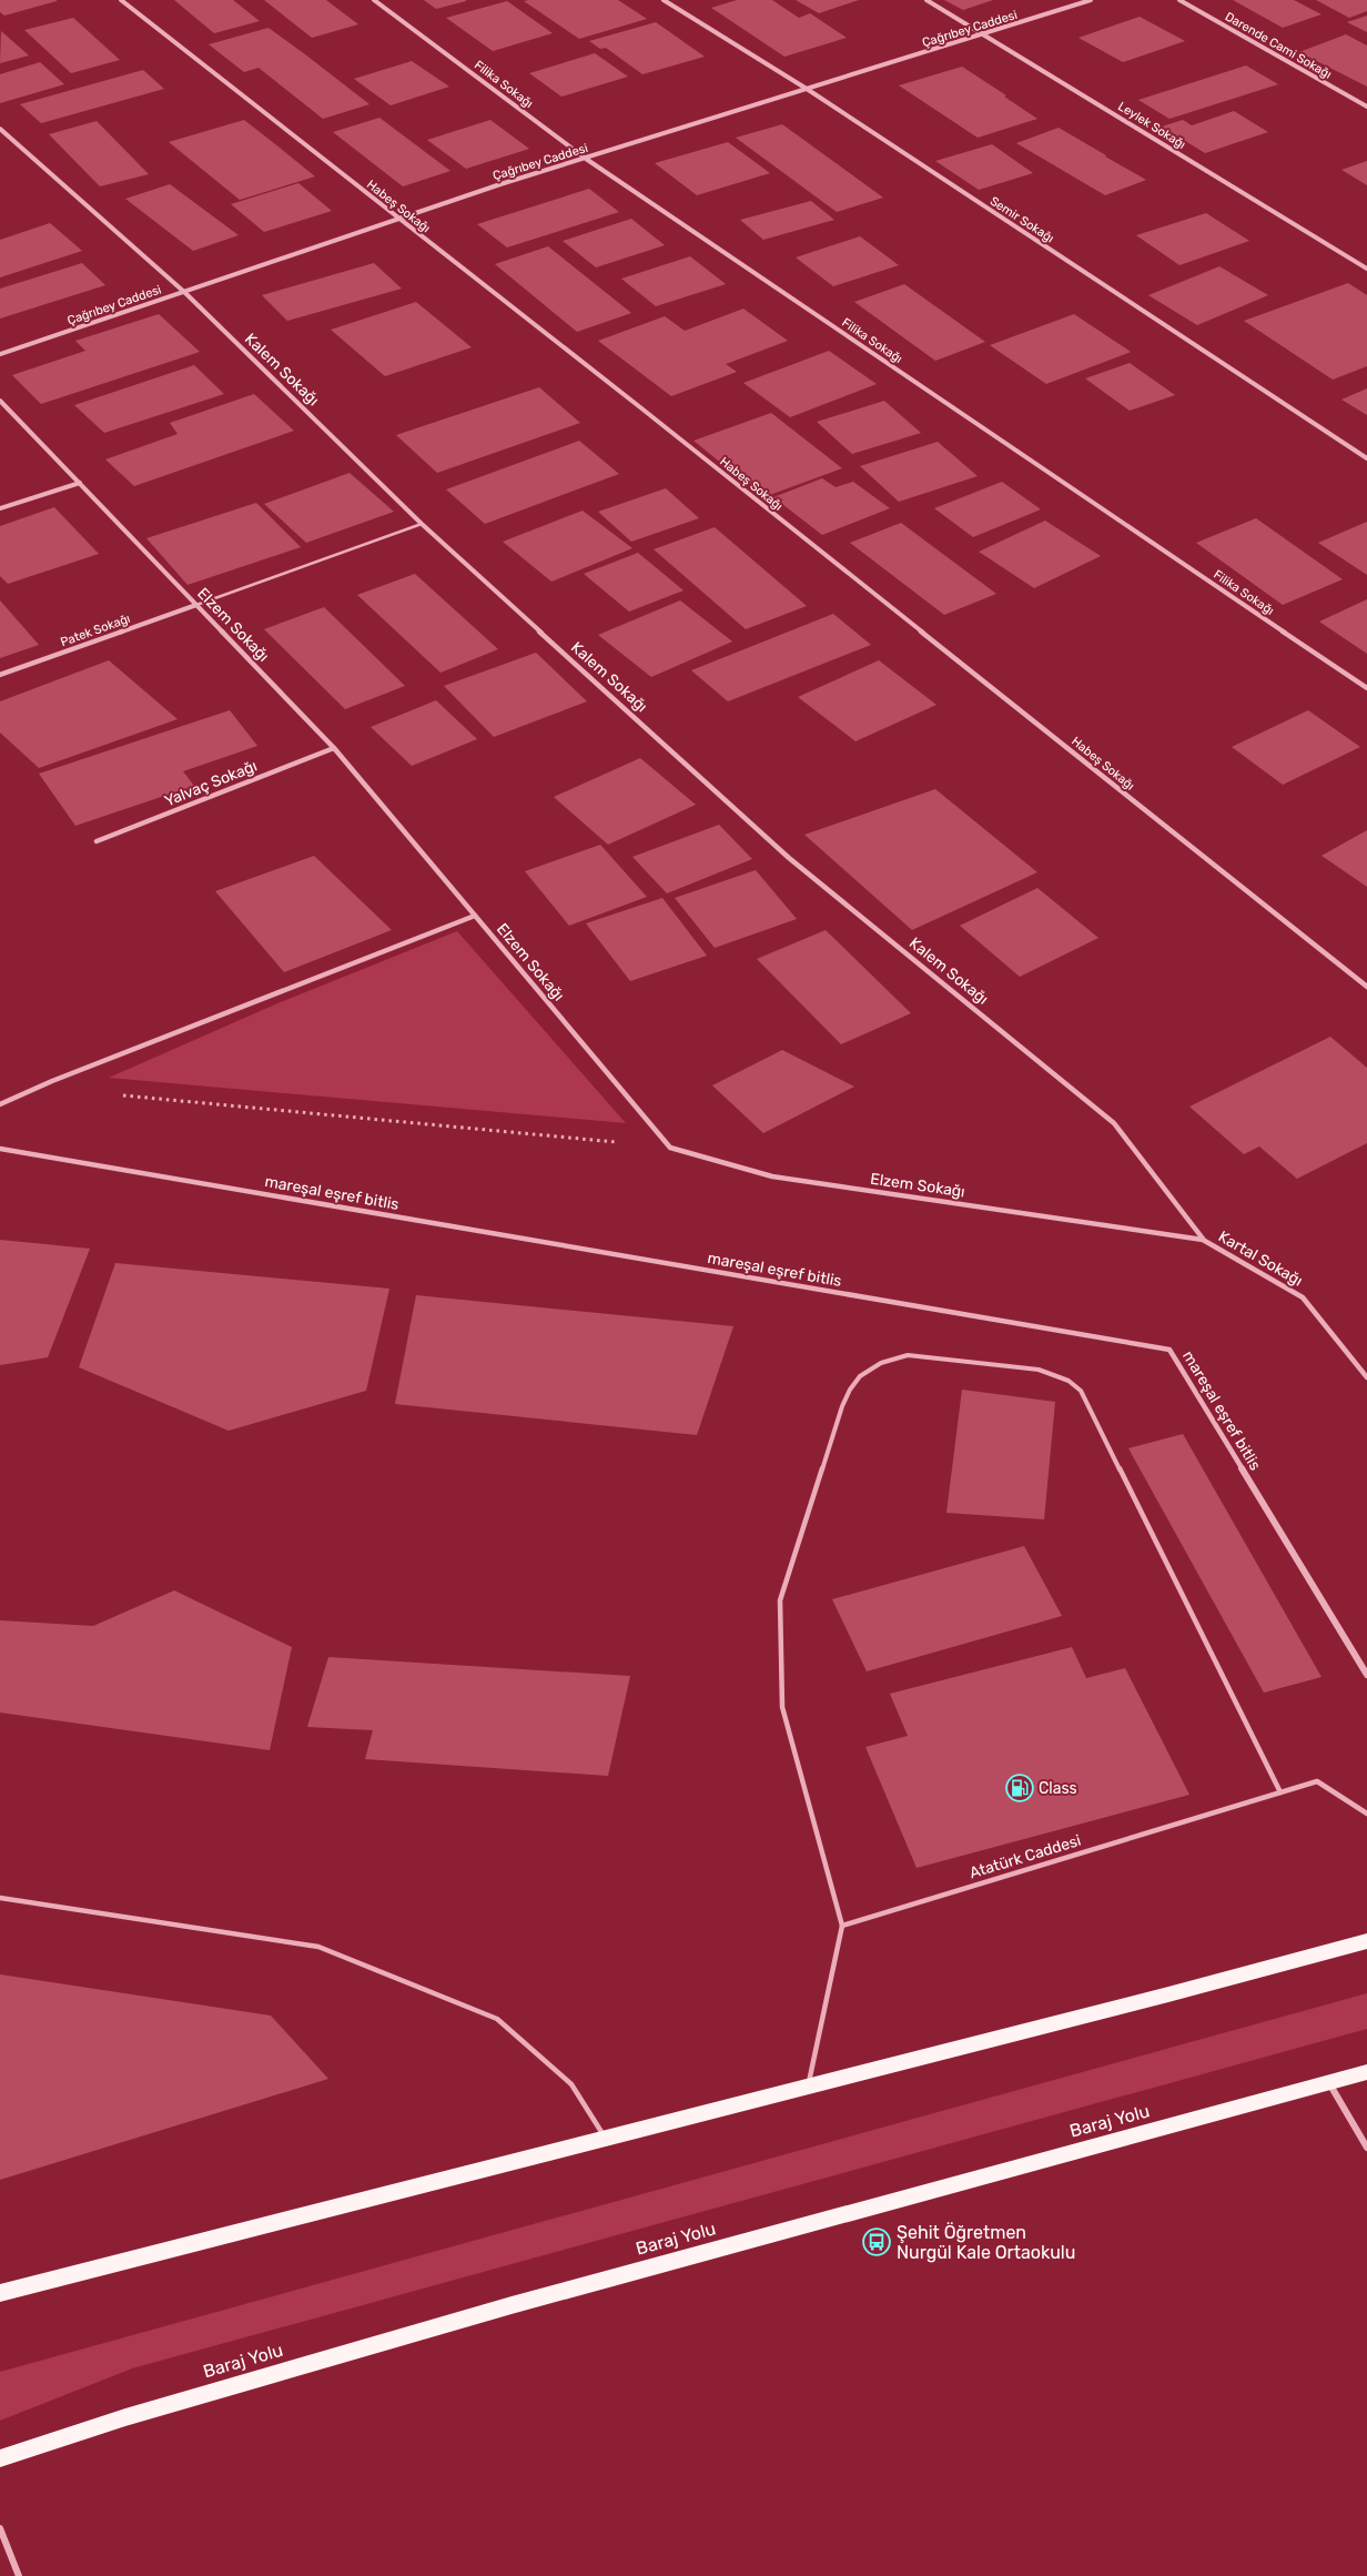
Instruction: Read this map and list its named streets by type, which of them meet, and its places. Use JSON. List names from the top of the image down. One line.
{"streets":{"main road":["Baraj Yolu"],"street":["Çağrıbey Caddesi","Darende Cami Sokağı","Filika Sokağı","Leylek Sokağı","Habeş Sokağı","Semir Sokağı","Kalem Sokağı","Elzem Sokağı","Patek Sokağı","Yalvaç Sokağı","mareşal eşref bitlis","Kartal Sokağı"],"lane":["Atatürk Caddesi"]},"crossings":[["Çağrıbey Caddesi","Filika Sokağı"],["Çağrıbey Caddesi","Leylek Sokağı"],["Çağrıbey Caddesi","Habeş Sokağı"],["Çağrıbey Caddesi","Semir Sokağı"],["Çağrıbey Caddesi","Kalem Sokağı"],["Kalem Sokağı","Elzem Sokağı"],["Kalem Sokağı","Kartal Sokağı"],["Elzem Sokağı","Patek Sokağı"],["Elzem Sokağı","Yalvaç Sokağı"],["Elzem Sokağı","Kartal Sokağı"]],"places":{"fuel station":["Class"],"bus stop":["Şehit Öğretmen Nurgül Kale Ortaokulu"]}}
